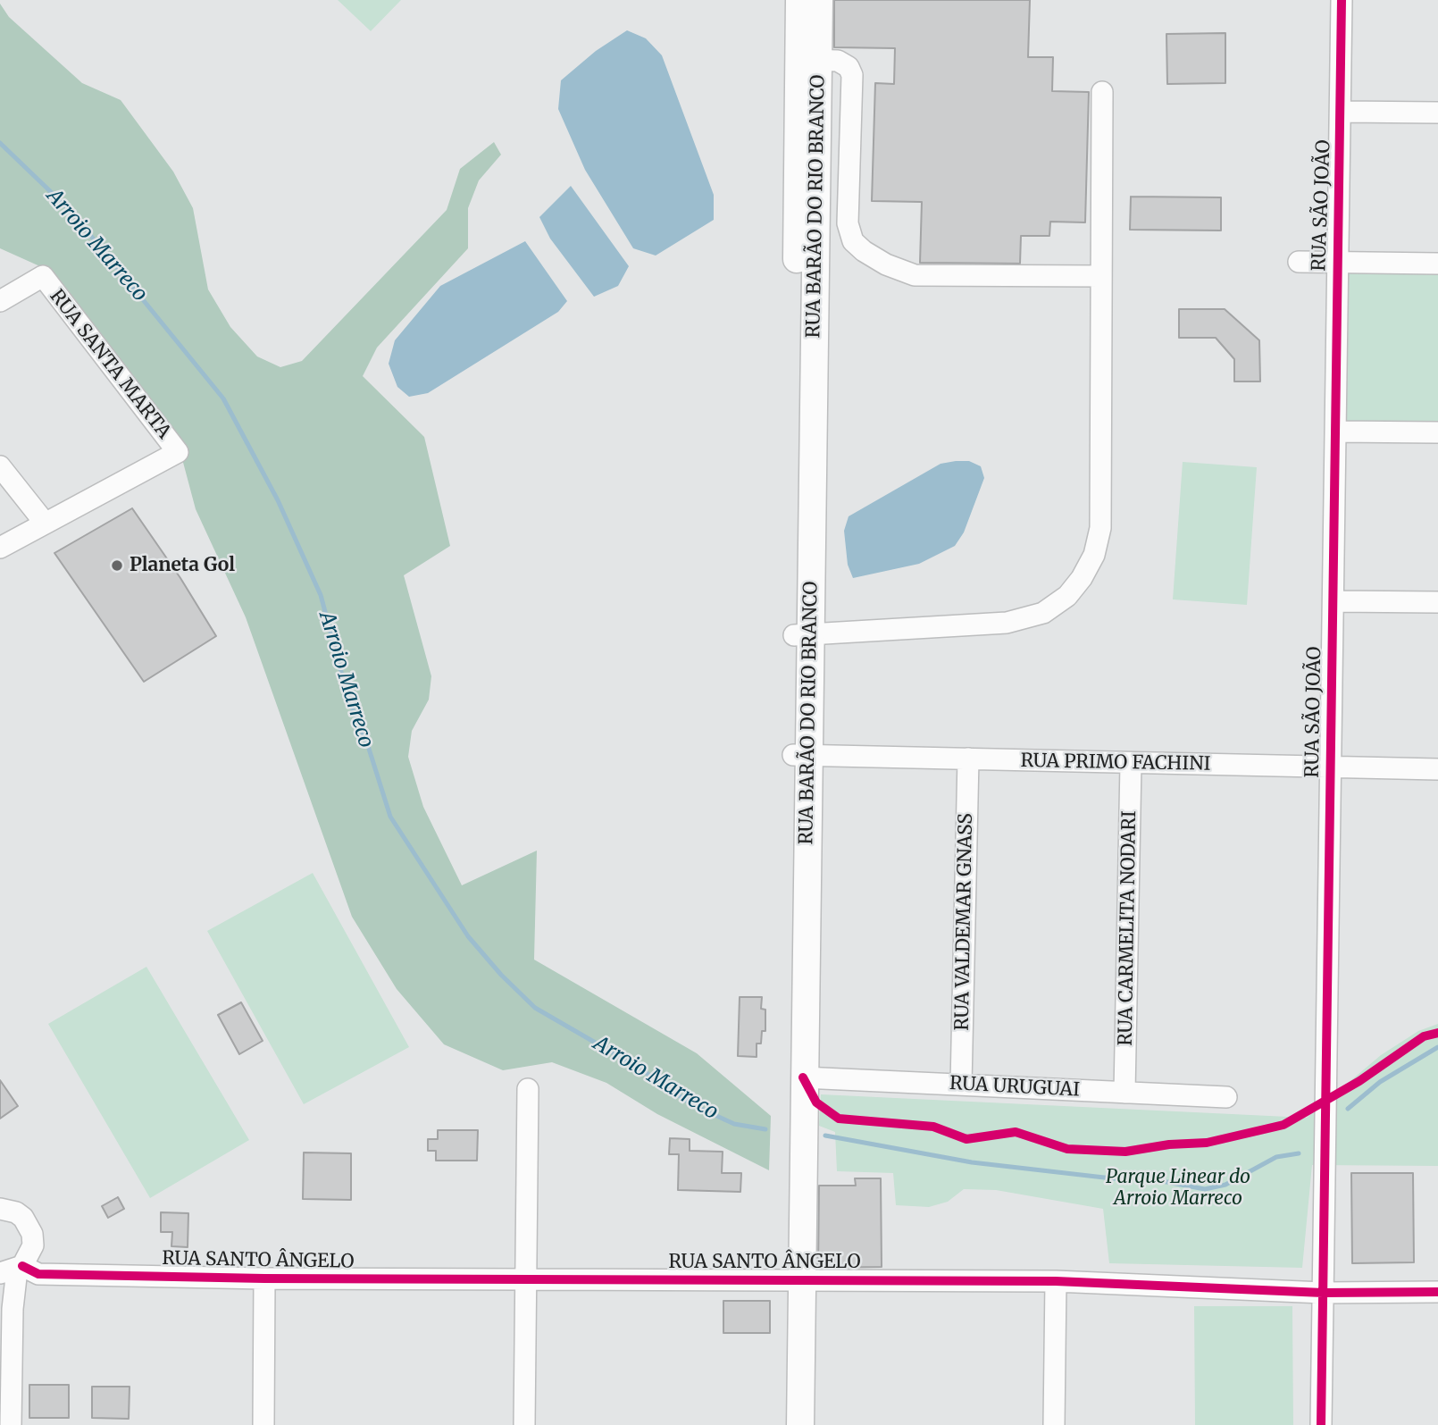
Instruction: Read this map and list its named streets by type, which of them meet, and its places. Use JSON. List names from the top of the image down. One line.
{"streets":{"main road":["RUA BARÃO DO RIO BRANCO"],"street":["RUA SÃO JOÃO","RUA SANTA MARTA","RUA PRIMO FACHINI","RUA VALDEMAR GNASS","RUA CARMELITA NODARI","RUA URUGUAI","RUA SANTO ÂNGELO"]},"crossings":[["RUA SÃO JOÃO","RUA PRIMO FACHINI"],["RUA SÃO JOÃO","RUA SANTO ÂNGELO"],["RUA BARÃO DO RIO BRANCO","RUA PRIMO FACHINI"],["RUA BARÃO DO RIO BRANCO","RUA URUGUAI"],["RUA BARÃO DO RIO BRANCO","RUA SANTO ÂNGELO"],["RUA PRIMO FACHINI","RUA VALDEMAR GNASS"],["RUA PRIMO FACHINI","RUA CARMELITA NODARI"],["RUA VALDEMAR GNASS","RUA URUGUAI"],["RUA CARMELITA NODARI","RUA URUGUAI"]],"water":["Arroio Marreco"],"parks":["Parque Linear do Arroio Marreco"],"places":["Planeta Gol"]}
